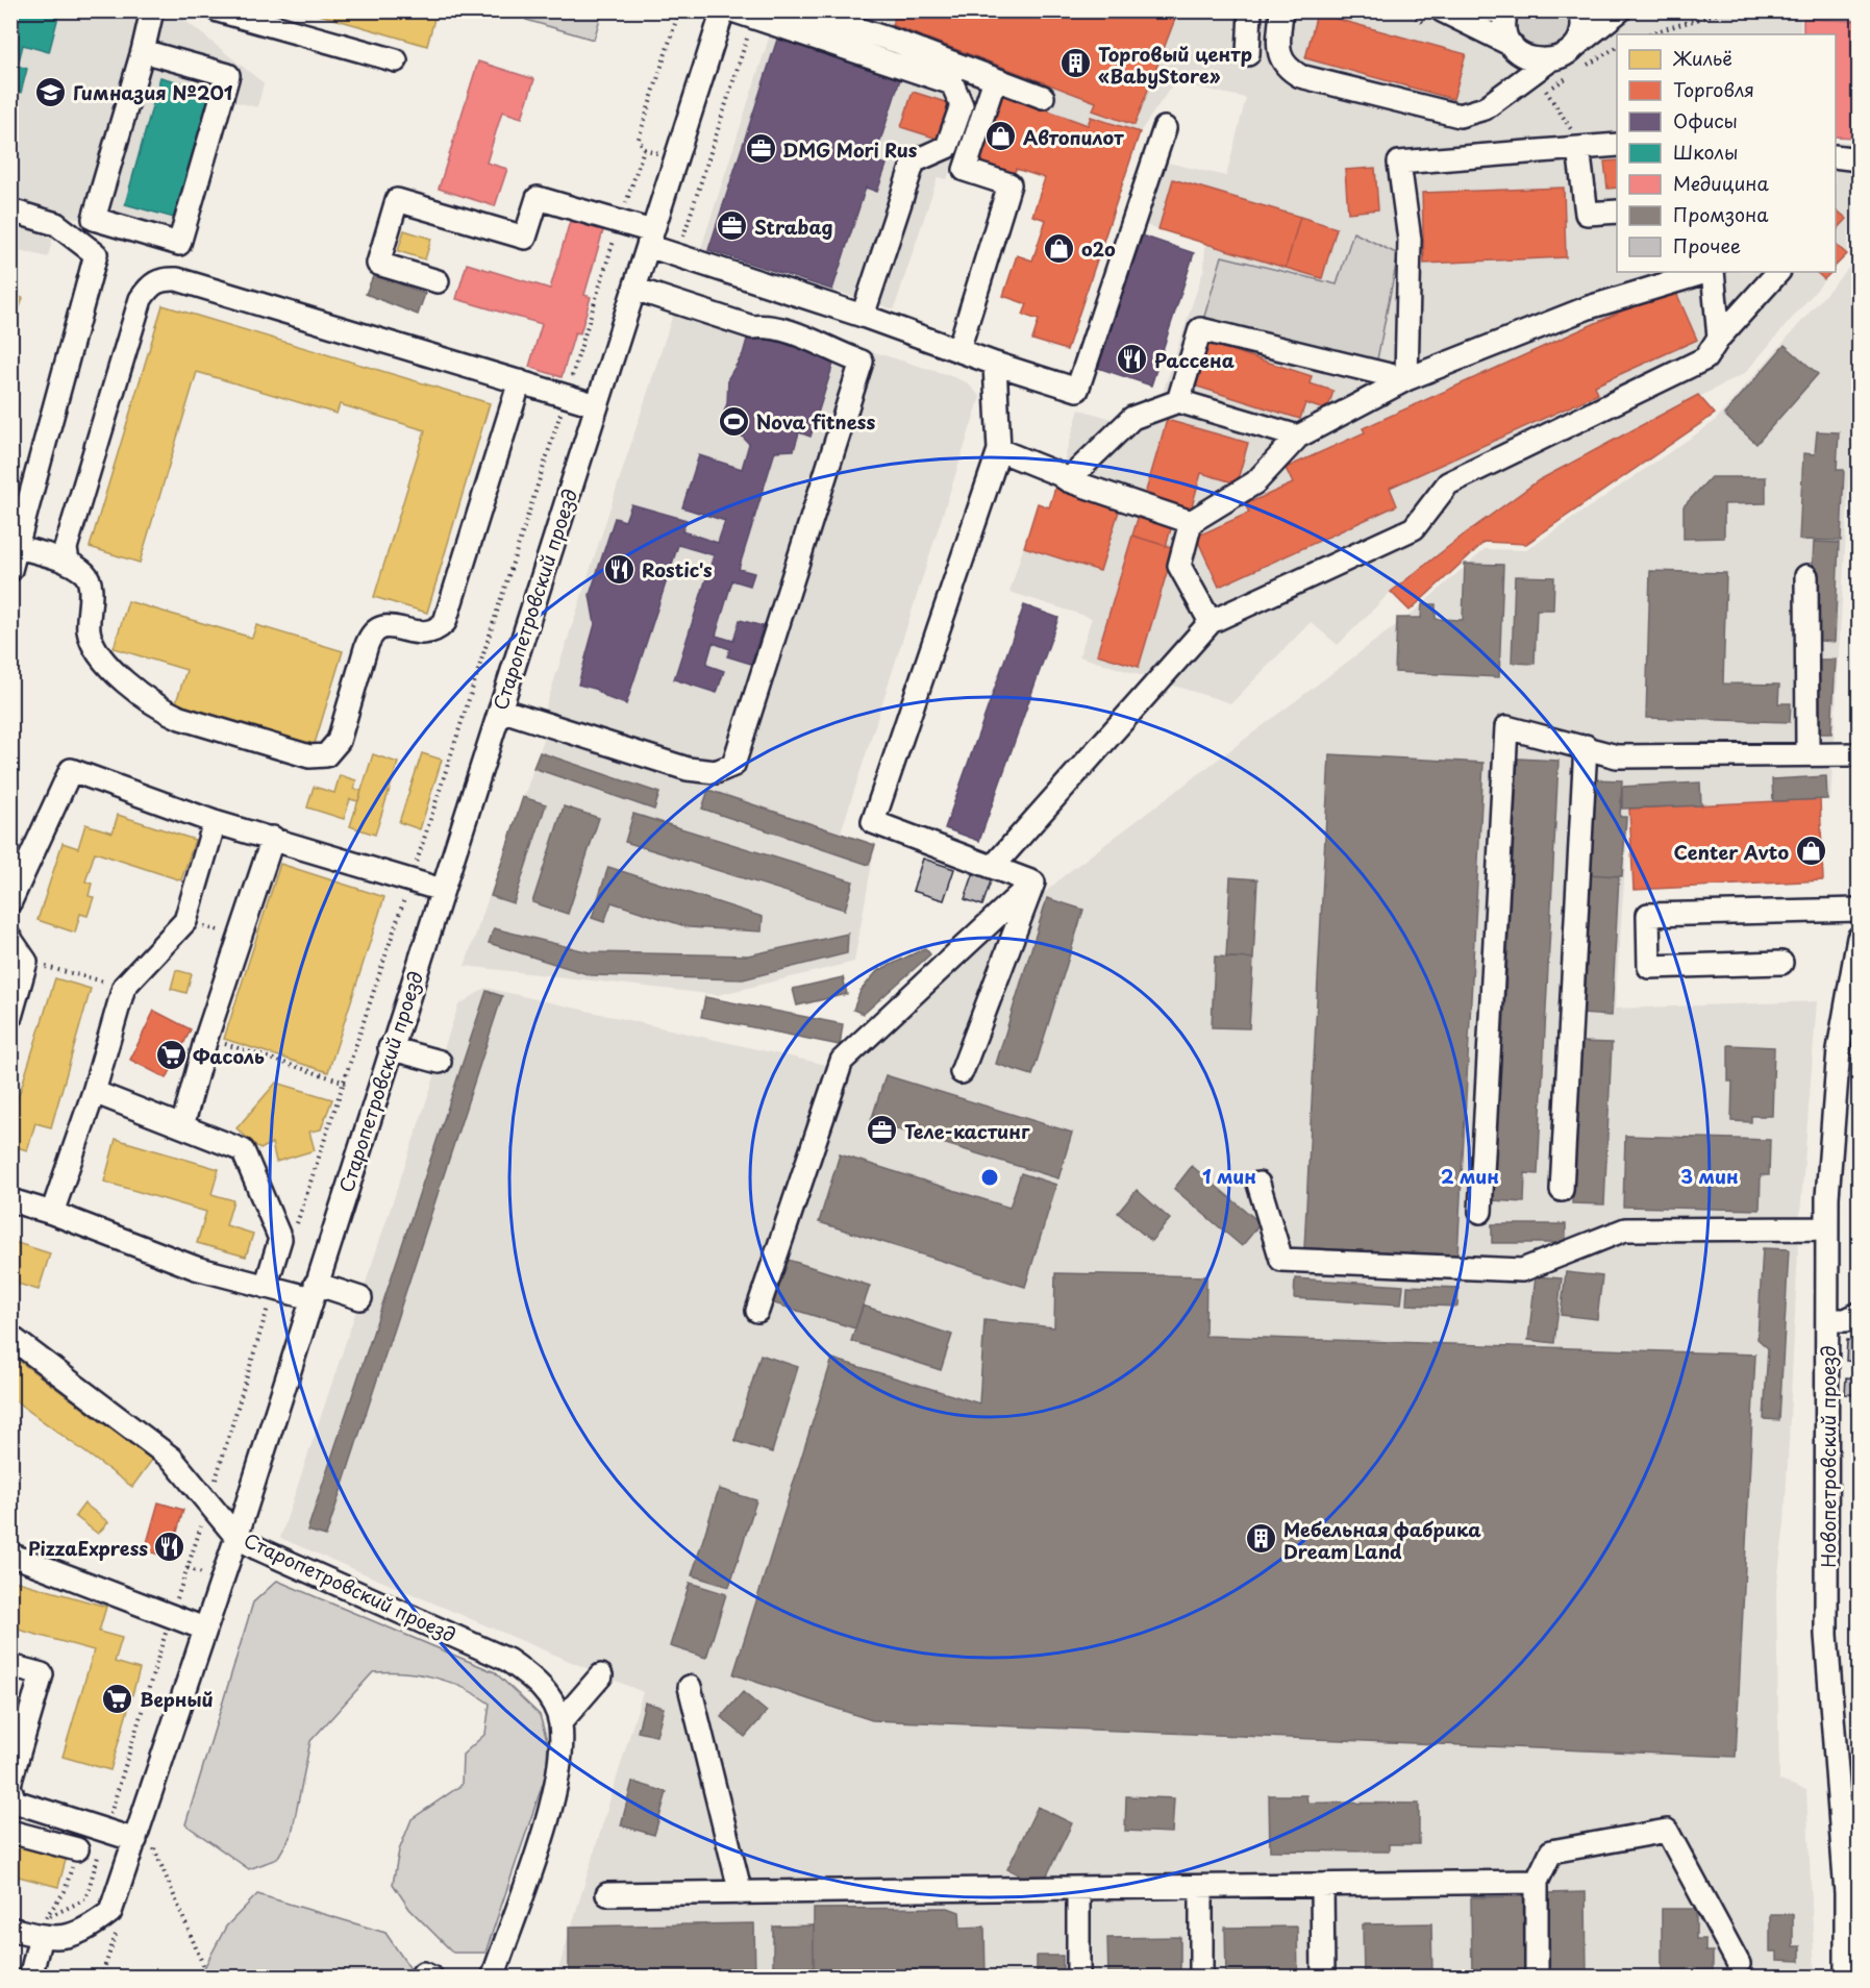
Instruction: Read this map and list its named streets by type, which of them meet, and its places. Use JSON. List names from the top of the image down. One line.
{"streets":{"street":["Старопетровский проезд","Новопетровский проезд"]},"places":{"building":["Торговый центр «BabyStore»","Мебельная фабрика Dream Land"],"school or university":["Гимназия №201"],"shop":["Автопилот","o2o","Center Avto"],"office":["DMG Mori Rus","Strabag","Теле-кастинг"],"restaurant":["Рассена","Rostic's","PizzaExpress"],"sports":["Nova fitness"],"supermarket":["Фасоль","Верный"]},"legend":["Жильё","Торговля","Офисы","Школы","Медицина","Промзона","Прочее"],"rings":["1 мин","2 мин","3 мин"]}
